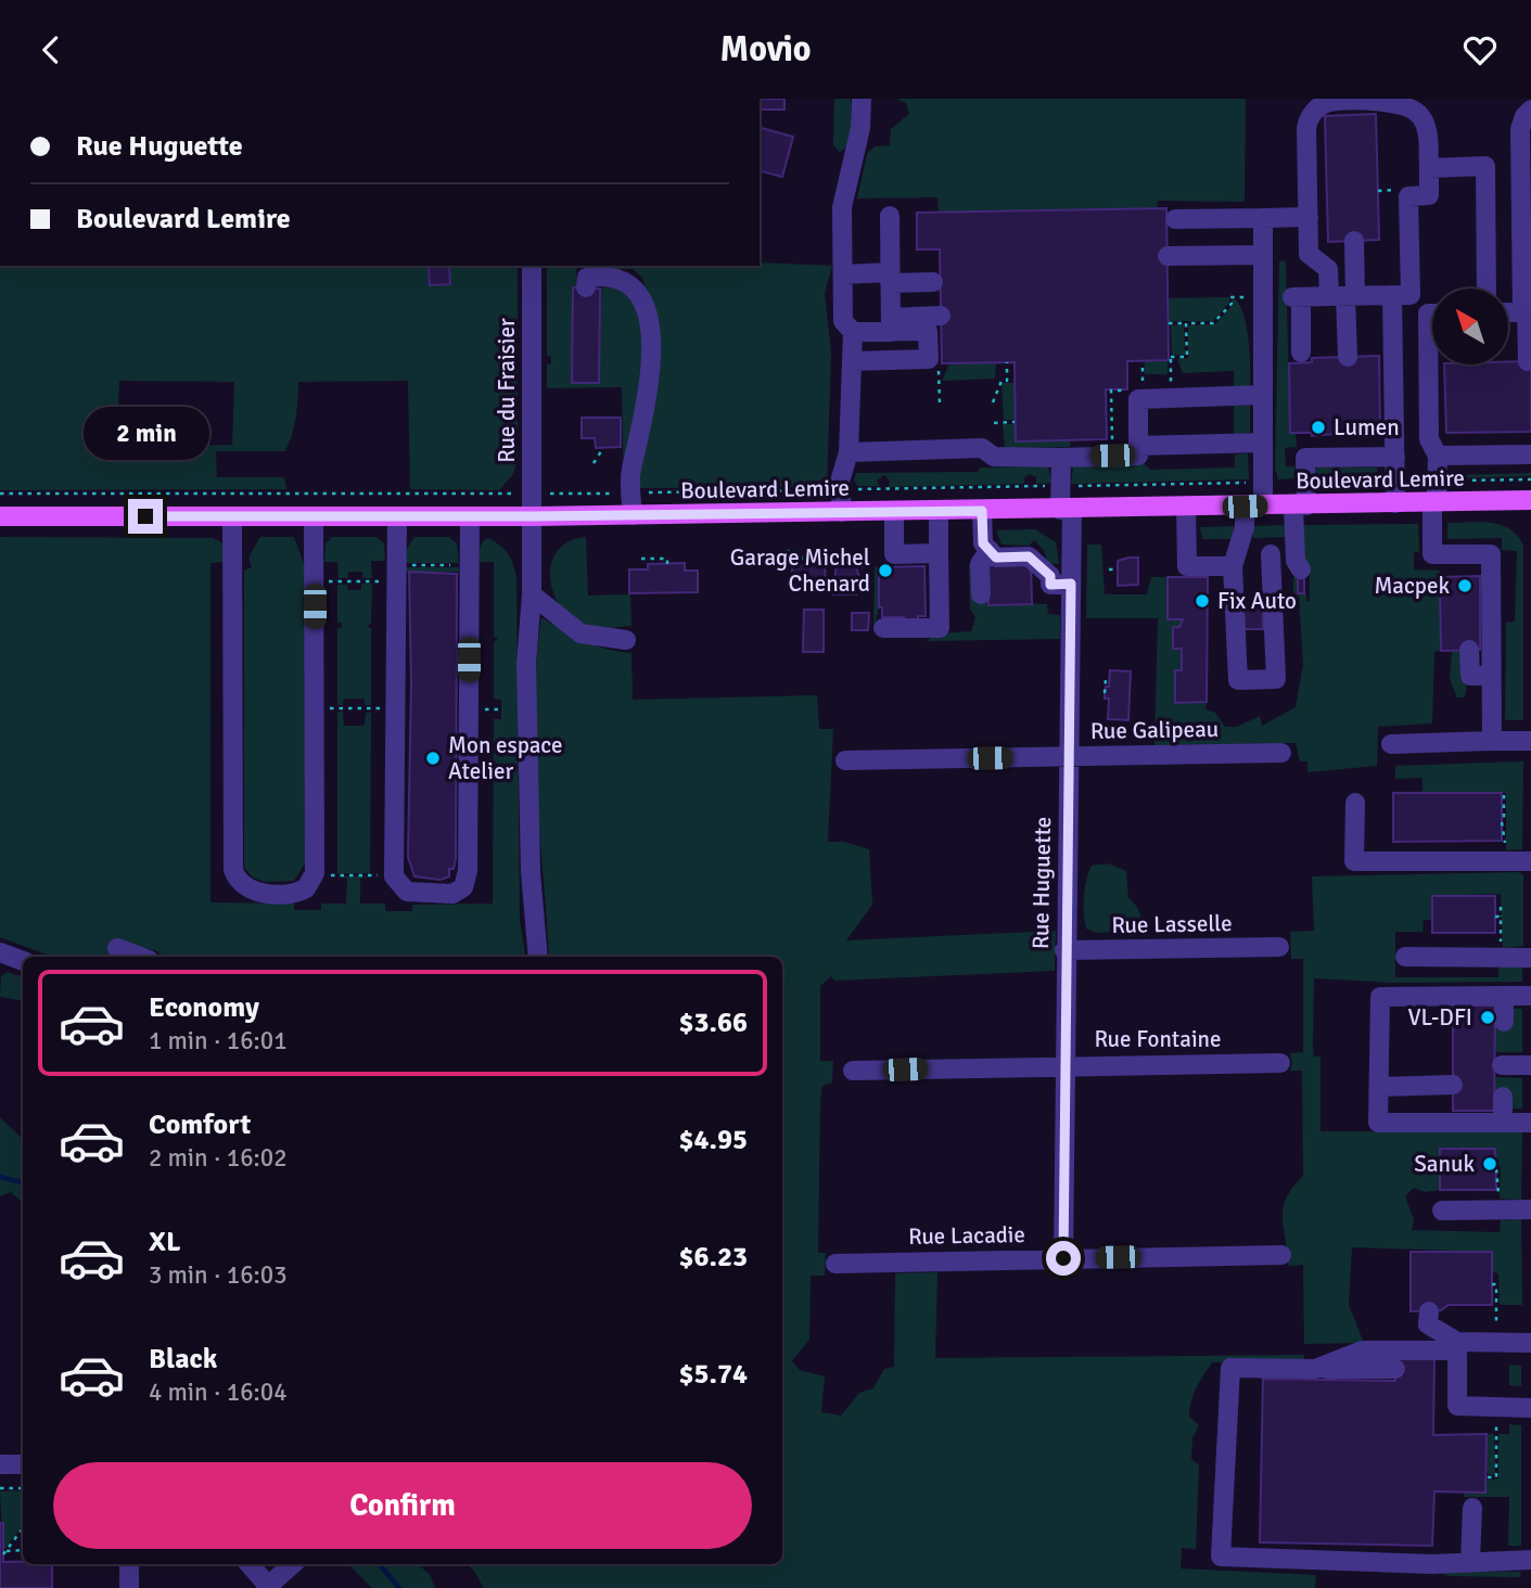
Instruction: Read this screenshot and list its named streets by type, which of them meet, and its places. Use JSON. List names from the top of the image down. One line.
{"streets":{"main road":["Boulevard Lemire"],"street":["Rue du Fraisier","Rue Galipeau","Rue Huguette","Rue Lasselle","Rue Fontaine","Rue Lacadie"]},"crossings":[["Rue du Fraisier","Boulevard Lemire"],["Boulevard Lemire","Rue Huguette"],["Rue Galipeau","Rue Huguette"],["Rue Huguette","Rue Lasselle"],["Rue Huguette","Rue Fontaine"],["Rue Huguette","Rue Lacadie"]],"places":["Lumen","Garage Michel Chenard","Macpek","Fix Auto","Mon espace Atelier","VL-DFI","Sanuk"],"north":"top left","page":{"header":"Movio","banner":["Rue Huguette","Boulevard Lemire"],"bubble":"2 min","list":[{"name":"Economy","note":"1 min · 16:01","value":"$3.66"},{"name":"Comfort","note":"2 min · 16:02","value":"$4.95"},{"name":"XL","note":"3 min · 16:03","value":"$6.23"},{"name":"Black","note":"4 min · 16:04","value":"$5.74"}],"buttons":"Confirm"}}
